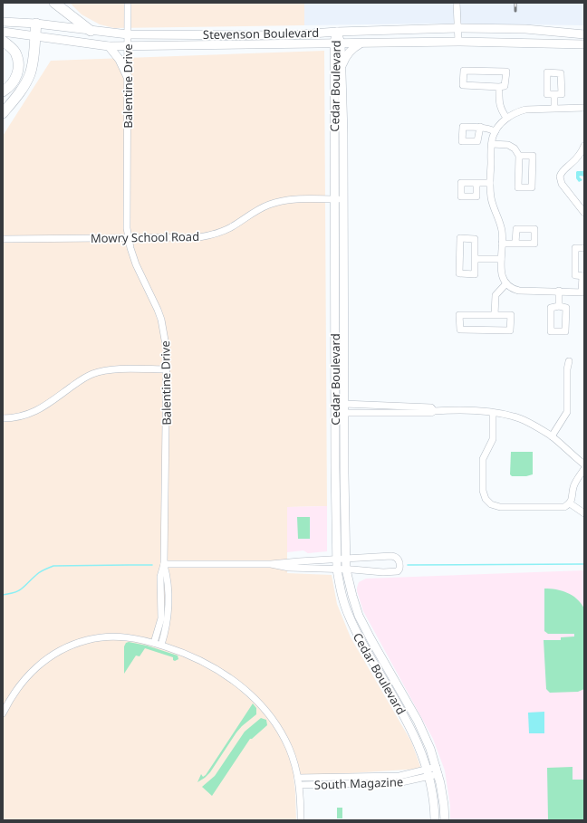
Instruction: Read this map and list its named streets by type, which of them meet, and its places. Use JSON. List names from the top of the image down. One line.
{"streets":{"main road":["Stevenson Boulevard","Cedar Boulevard"],"street":["Balentine Drive","Mowry School Road","South Magazine"]},"crossings":[["Stevenson Boulevard","Balentine Drive"],["Stevenson Boulevard","Cedar Boulevard"],["Balentine Drive","Mowry School Road"],["Cedar Boulevard","Mowry School Road"],["Cedar Boulevard","South Magazine"]]}
